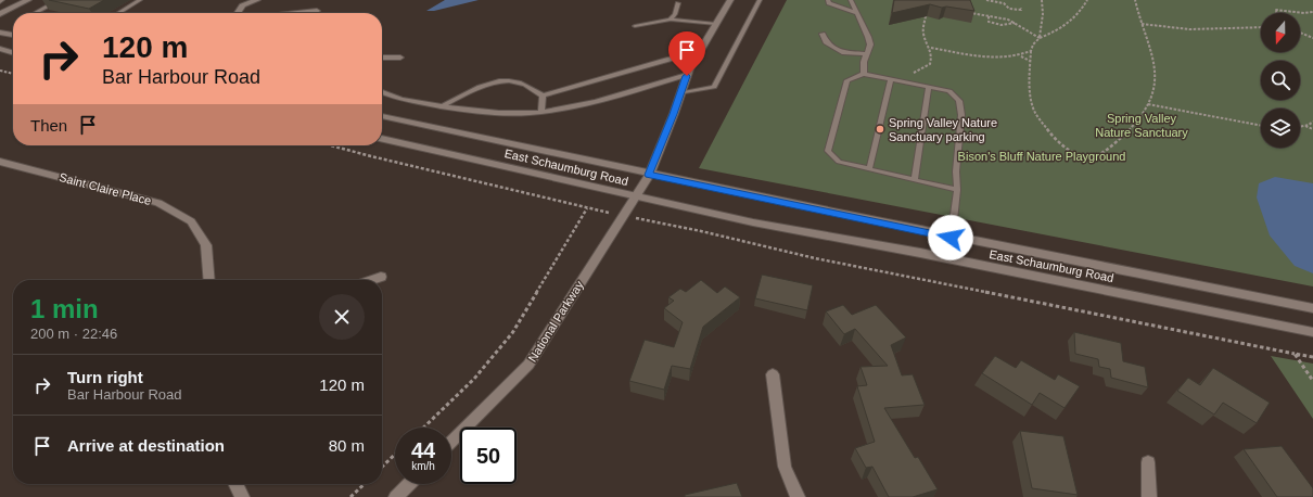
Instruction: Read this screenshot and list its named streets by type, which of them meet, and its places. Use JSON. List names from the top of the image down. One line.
{"streets":{"main road":["East Schaumburg Road","Saint Claire Place","National Parkway"]},"crossings":[["East Schaumburg Road","National Parkway"]],"parks":["Spring Valley Nature Sanctuary","Bison's Bluff Nature Playground"],"places":["Spring Valley Nature Sanctuary parking"],"north":"bottom","page":{"turn":["120 m","Bar Harbour Road"],"then":"Then","heading":["1 min","200 m · 22:46"],"list":[{"name":"Turn right","note":"Bar Harbour Road","value":"120 m"},{"name":"Arrive at destination","value":"80 m"}],"speed":"44 km/h","limit":"50"}}
